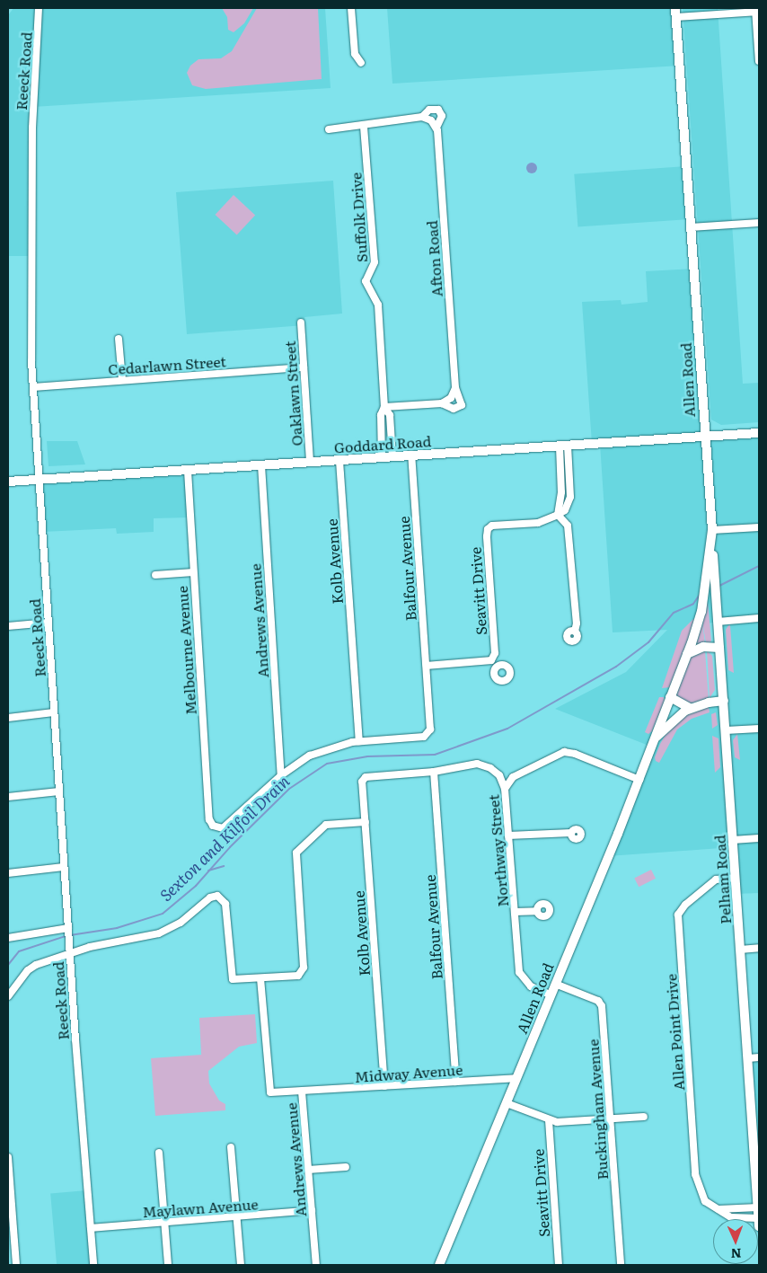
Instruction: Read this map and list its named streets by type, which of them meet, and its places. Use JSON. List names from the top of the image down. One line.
{"streets":{"main road":["Allen Road","Goddard Road","Pelham Road"],"street":["Reeck Road","Suffolk Drive","Afton Road","Cedarlawn Street","Oaklawn Street","Kolb Avenue","Balfour Avenue","Seavitt Drive","Andrews Avenue","Melbourne Avenue","Northway Street","Allen Point Drive","Midway Avenue","Buckingham Avenue","Maylawn Avenue"]},"crossings":[["Reeck Road","Cedarlawn Street"],["Reeck Road","Goddard Road"],["Reeck Road","Maylawn Avenue"],["Suffolk Drive","Goddard Road"],["Cedarlawn Street","Oaklawn Street"],["Allen Road","Goddard Road"],["Allen Road","Northway Street"],["Allen Road","Pelham Road"],["Allen Road","Midway Avenue"],["Allen Road","Buckingham Avenue"],["Oaklawn Street","Goddard Road"],["Goddard Road","Kolb Avenue"],["Goddard Road","Balfour Avenue"],["Goddard Road","Andrews Avenue"],["Goddard Road","Melbourne Avenue"],["Kolb Avenue","Balfour Avenue"],["Kolb Avenue","Northway Street"],["Kolb Avenue","Midway Avenue"],["Balfour Avenue","Northway Street"],["Balfour Avenue","Midway Avenue"],["Andrews Avenue","Melbourne Avenue"],["Andrews Avenue","Midway Avenue"],["Andrews Avenue","Maylawn Avenue"],["Pelham Road","Allen Point Drive"]],"water":["Sexton and Kilfoil Drain"],"north":"bottom"}
